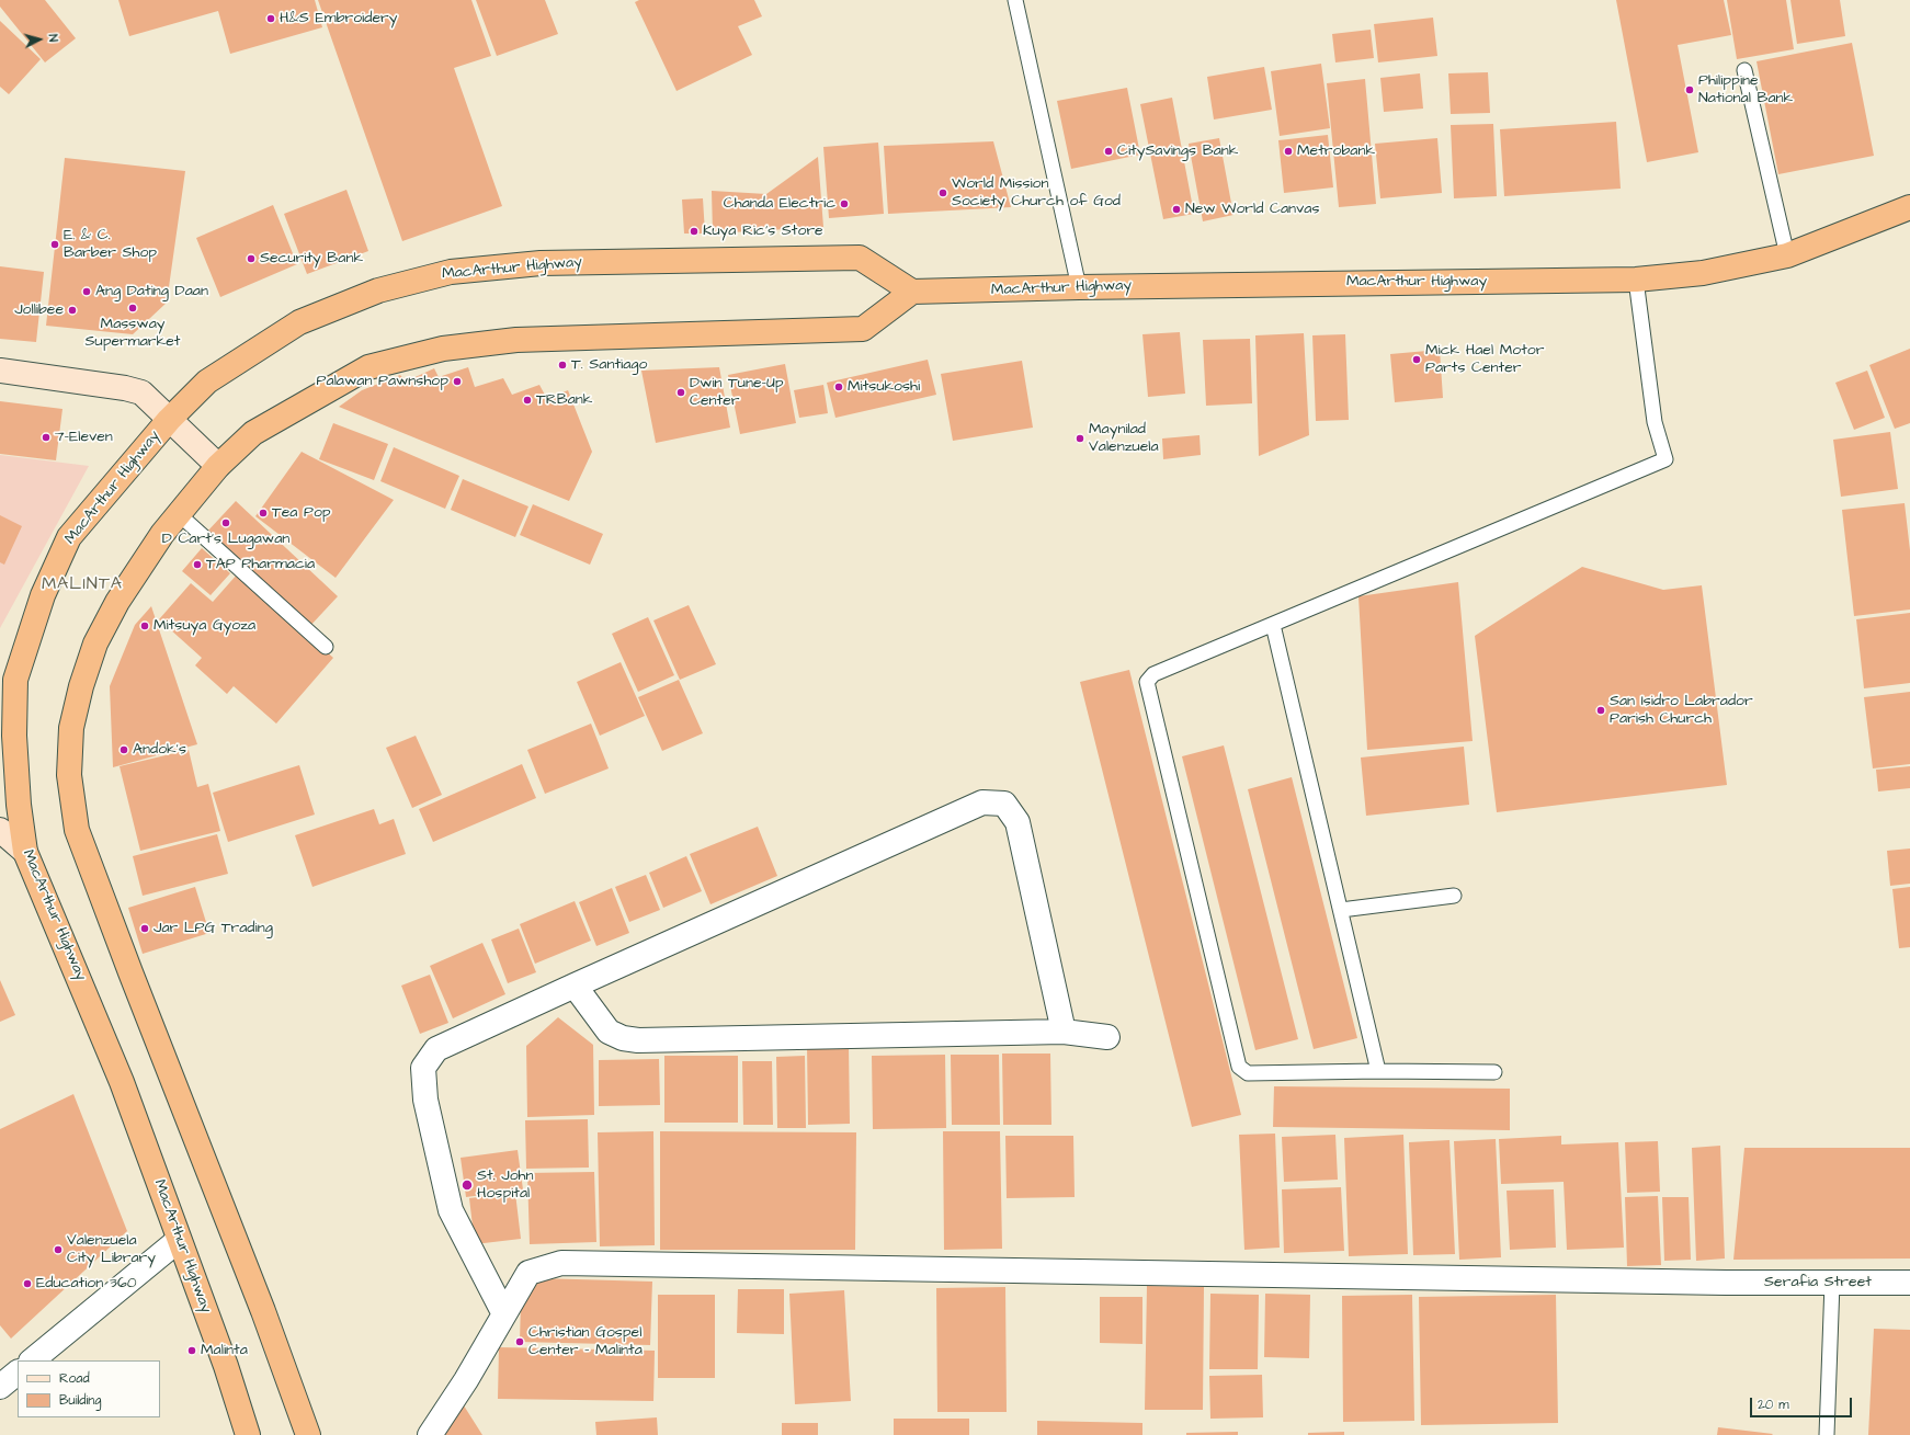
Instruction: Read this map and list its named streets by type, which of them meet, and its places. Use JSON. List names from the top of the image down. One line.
{"streets":{"highway":["MacArthur Highway"],"street":["Serafia Street"]},"districts":["MALINTA"],"places":["H&S Embroidery","Philippine National Bank","CitySavings Bank","Metrobank","World Mission Society Church of God","Chanda Electric","New World Canvas","Kuya Ric's Store","E. & C. Barber Shop","Security Bank","Ang Dating Daan","Massway Supermarket","Jollibee","Mick Hael Motor Parts Center","T. Santiago","Palawan Pawnshop","Mitsukoshi","Dwin Tune-Up Center","TRBank","7-Eleven","Maynilad Valenzuela","Tea Pop","D Cart's Lugawan","TAP Pharmacia","Mitsuya Gyoza","San Isidro Labrador Parish Church","Andok's","Jar LPG Trading","St. John Hospital","Valenzuela City Library","Education 360","Christian Gospel Center - Malinta","Malinta"],"legend":["Road","Building"],"scale_bar":"20 m","north":"right"}
